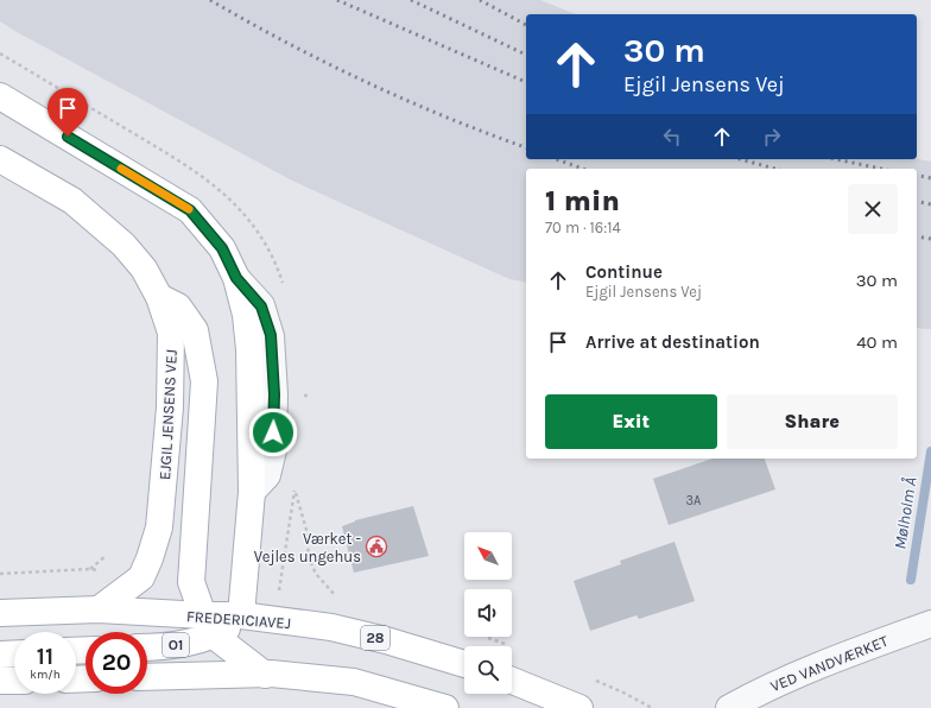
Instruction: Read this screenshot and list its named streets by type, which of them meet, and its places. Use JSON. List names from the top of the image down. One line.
{"streets":{"main road":["EJGIL JENSENS VEJ","FREDERICIAVEJ","28","O1"],"street":["VED VANDVÆRKET"]},"crossings":[["EJGIL JENSENS VEJ","FREDERICIAVEJ"],["FREDERICIAVEJ","O1"]],"water":["Mølholm Å"],"places":{"public building":["Værket - Vejles ungehus"]},"house_numbers":["3A"],"north":"top left","page":{"turn":["30 m","Ejgil Jensens Vej"],"heading":["1 min","70 m · 16:14"],"list":[{"name":"Continue","note":"Ejgil Jensens Vej","value":"30 m"},{"name":"Arrive at destination","value":"40 m"}],"buttons":["Exit","Share"],"speed":"11 km/h","limit":"20"}}
